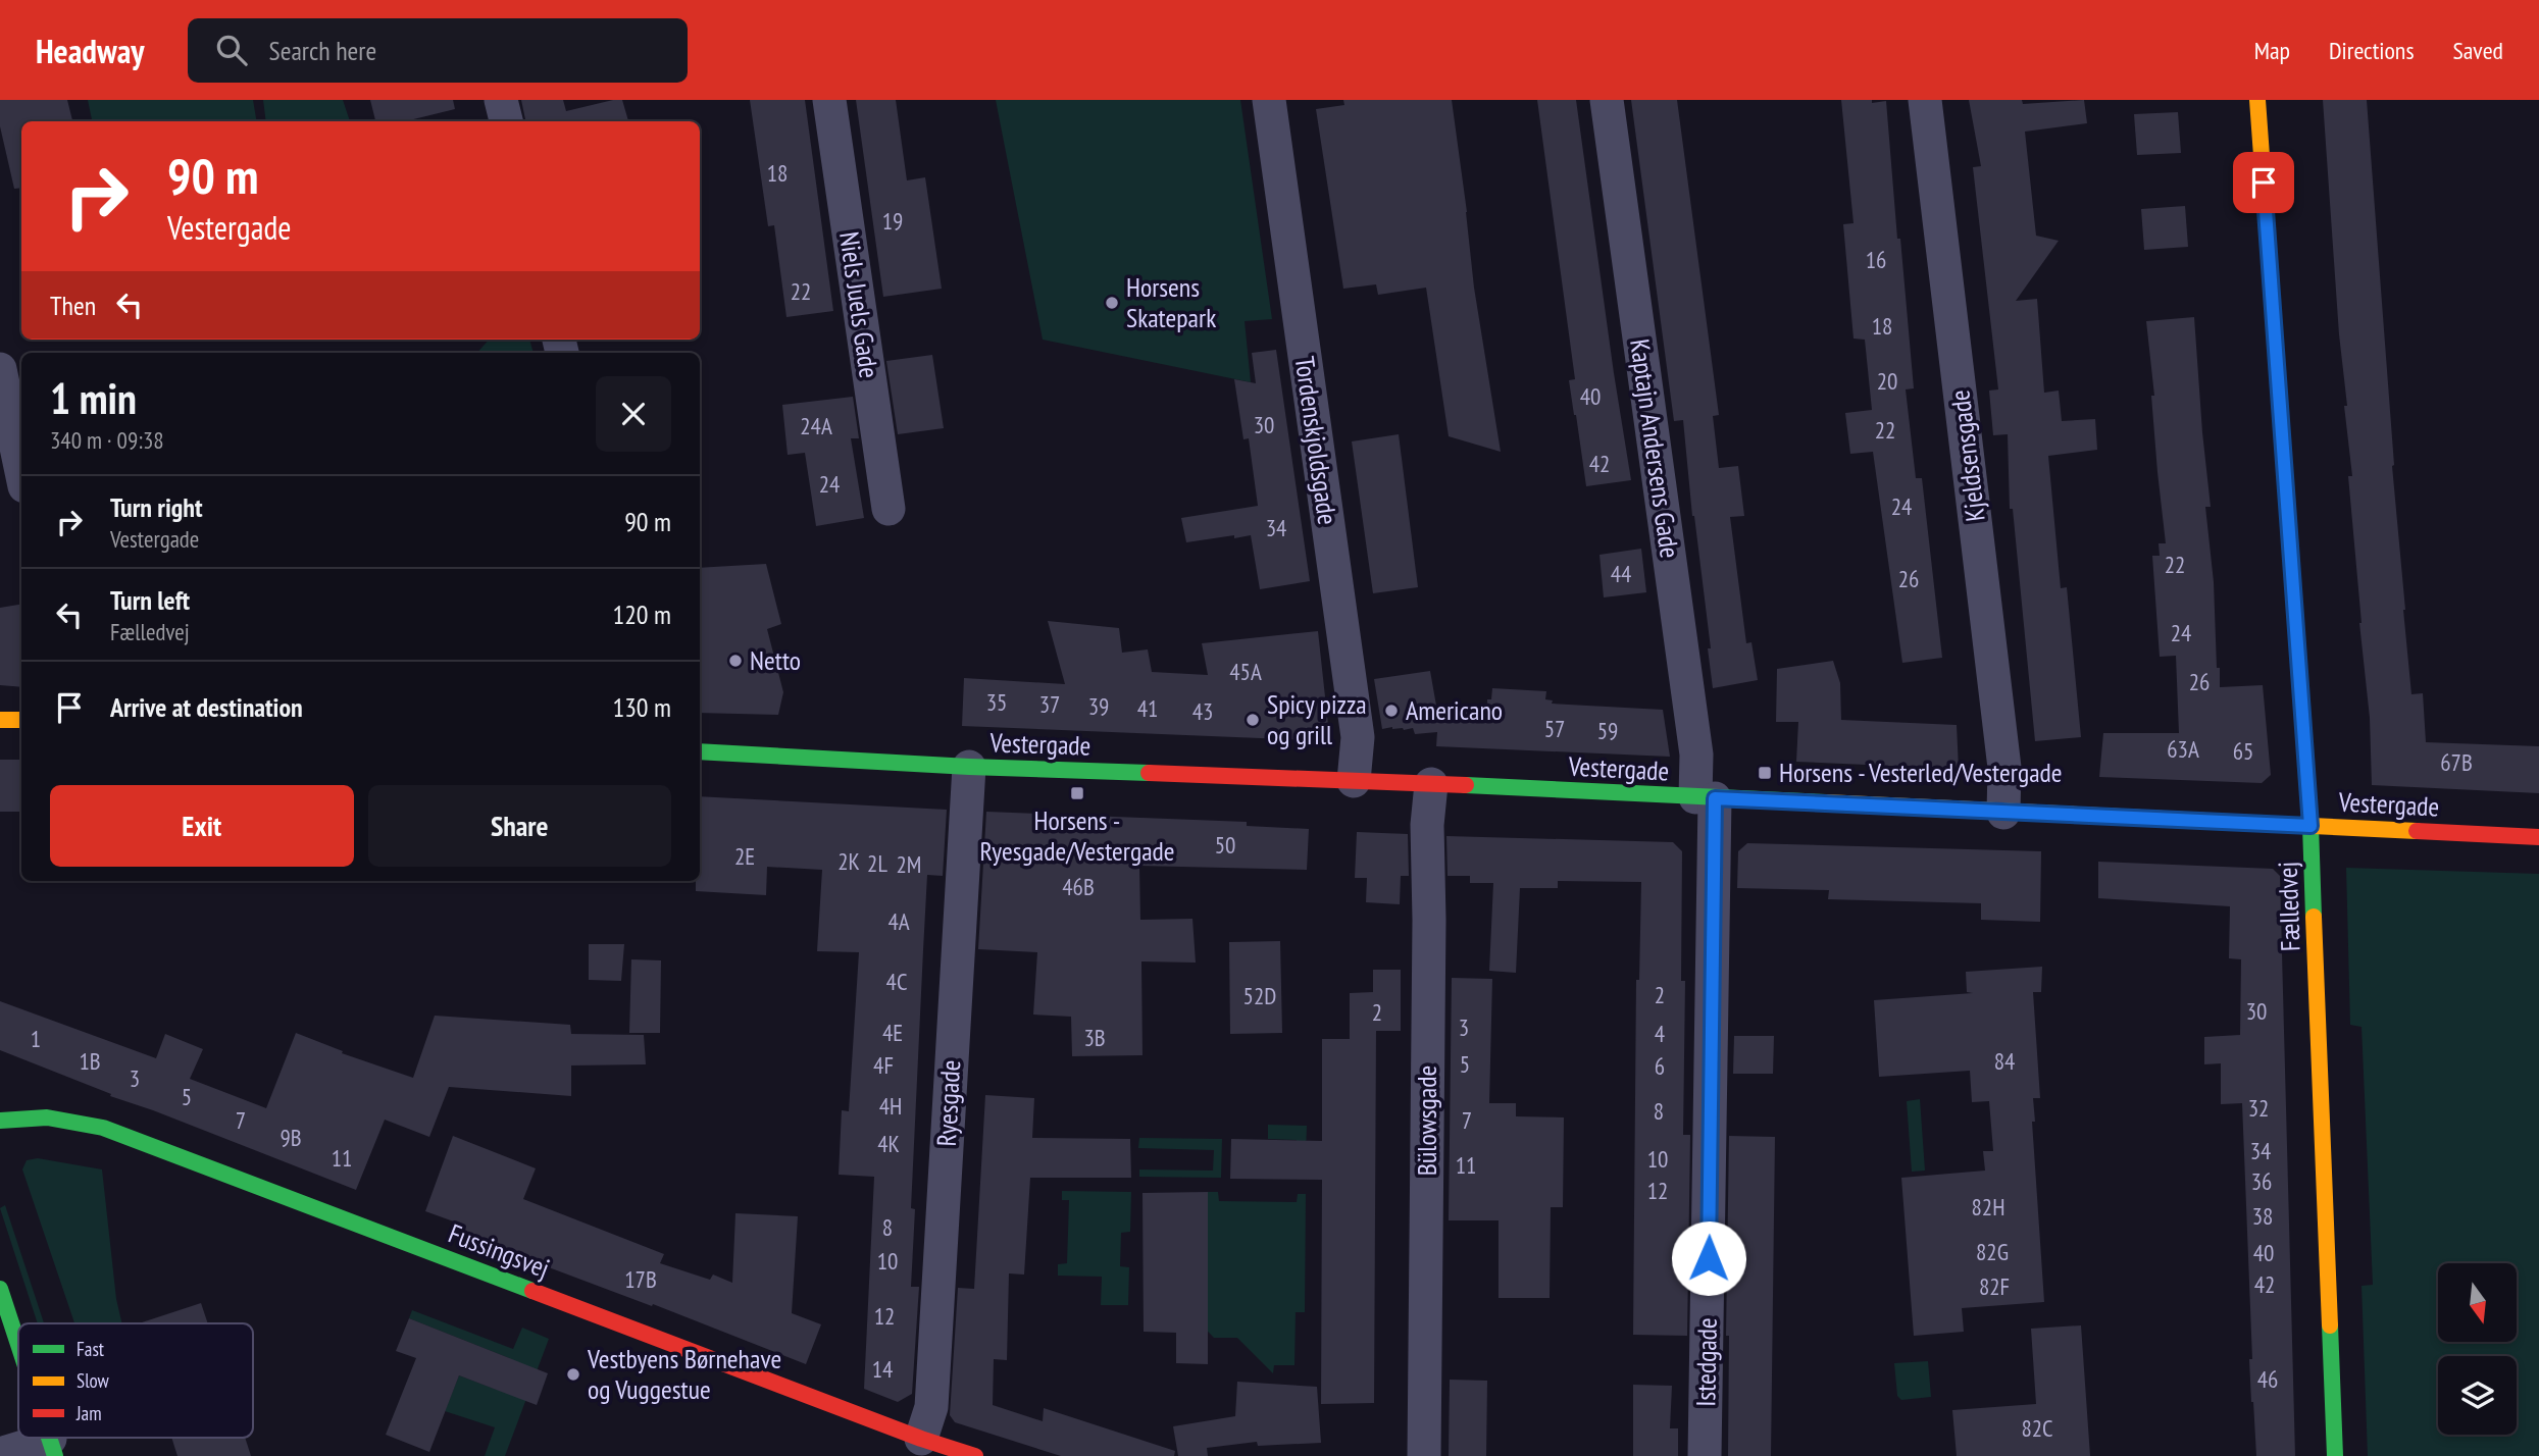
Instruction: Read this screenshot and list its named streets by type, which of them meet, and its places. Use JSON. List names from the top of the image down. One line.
{"streets":{"street":["Niels Juels Gade","Tordenskjoldsgade","Kaptajn Andersens Gade","Kjeldsensgade","Vestergade","Fælledvej","Ryesgade","Bülowsgade","Fussingsvej","Istedgade"]},"crossings":[["Tordenskjoldsgade","Vestergade"],["Kaptajn Andersens Gade","Vestergade"],["Kaptajn Andersens Gade","Istedgade"],["Kjeldsensgade","Vestergade"],["Vestergade","Fælledvej"],["Vestergade","Ryesgade"],["Vestergade","Bülowsgade"],["Vestergade","Istedgade"],["Ryesgade","Fussingsvej"]],"places":{"other":["Horsens Skatepark","Netto","Americano","Spicy pizza og grill","Vestbyens Børnehave og Vuggestue"],"transit":["Horsens - Vesterled/Vestergade","Horsens - Ryesgade/Vestergade"]},"house_numbers":["18","19","16","22","18","20","40","30","24A","22","42","24","24","34","22","44","26","24","45A","26","35","37","39","41","43","57","59","63A","65","67B","50","2E","2K","2L","2M","46B","4A","4C","2","52D","30","2","3","4E","4","3B","1","1B","84","5","4F","6","3","5","4H","32","8","7","7","9B","4K","34","11","10","11","36","12","82H","38","8","82G","40","10","17B","42","82F","12","14","46","82C"],"legend":["Fast","Slow","Jam"],"north":"bottom","page":{"header":"Headway","search":"Search here","nav":["Map","Directions","Saved"],"turn":["90 m","Vestergade"],"then":"Then","heading":["1 min","340 m · 09:38"],"list":[{"name":"Turn right","note":"Vestergade","value":"90 m"},{"name":"Turn left","note":"Fælledvej","value":"120 m"},{"name":"Arrive at destination","value":"130 m"}],"buttons":["Exit","Share"]}}
